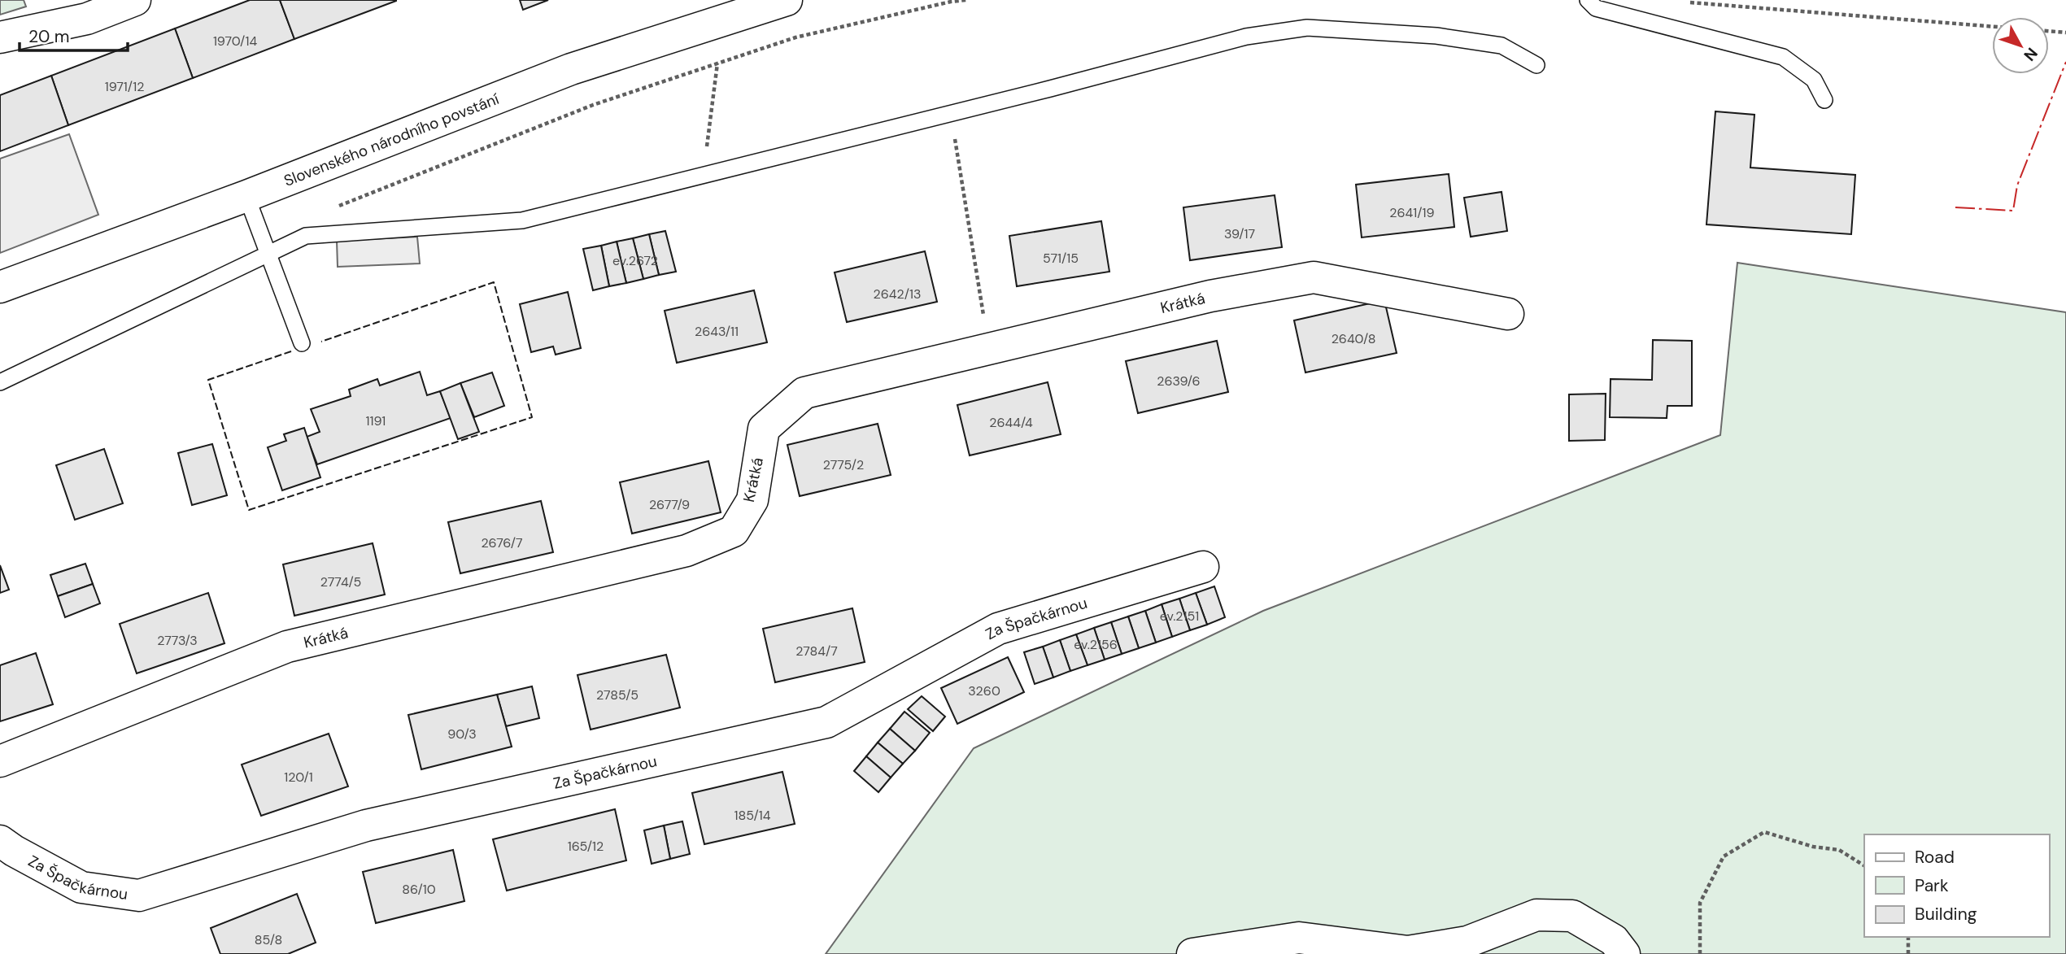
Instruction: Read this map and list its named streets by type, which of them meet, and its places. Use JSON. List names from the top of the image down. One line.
{"streets":{"street":["Slovenského národního povstání","Krátká","Za Špačkárnou"]},"house_numbers":["1970/14","1971/12","2641/19","39/17","571/15","ev.2672","2642/13","2643/11","2640/8","2639/6","1191","2644/4","2775/2","2677/9","2676/7","2774/5","ev.2151","2773/3","ev.2156","2784/7","3260","2785/5","90/3","120/1","185/14","165/12","86/10","85/8"],"legend":["Road","Park","Building"],"scale_bar":"20 m","north":"bottom right"}
